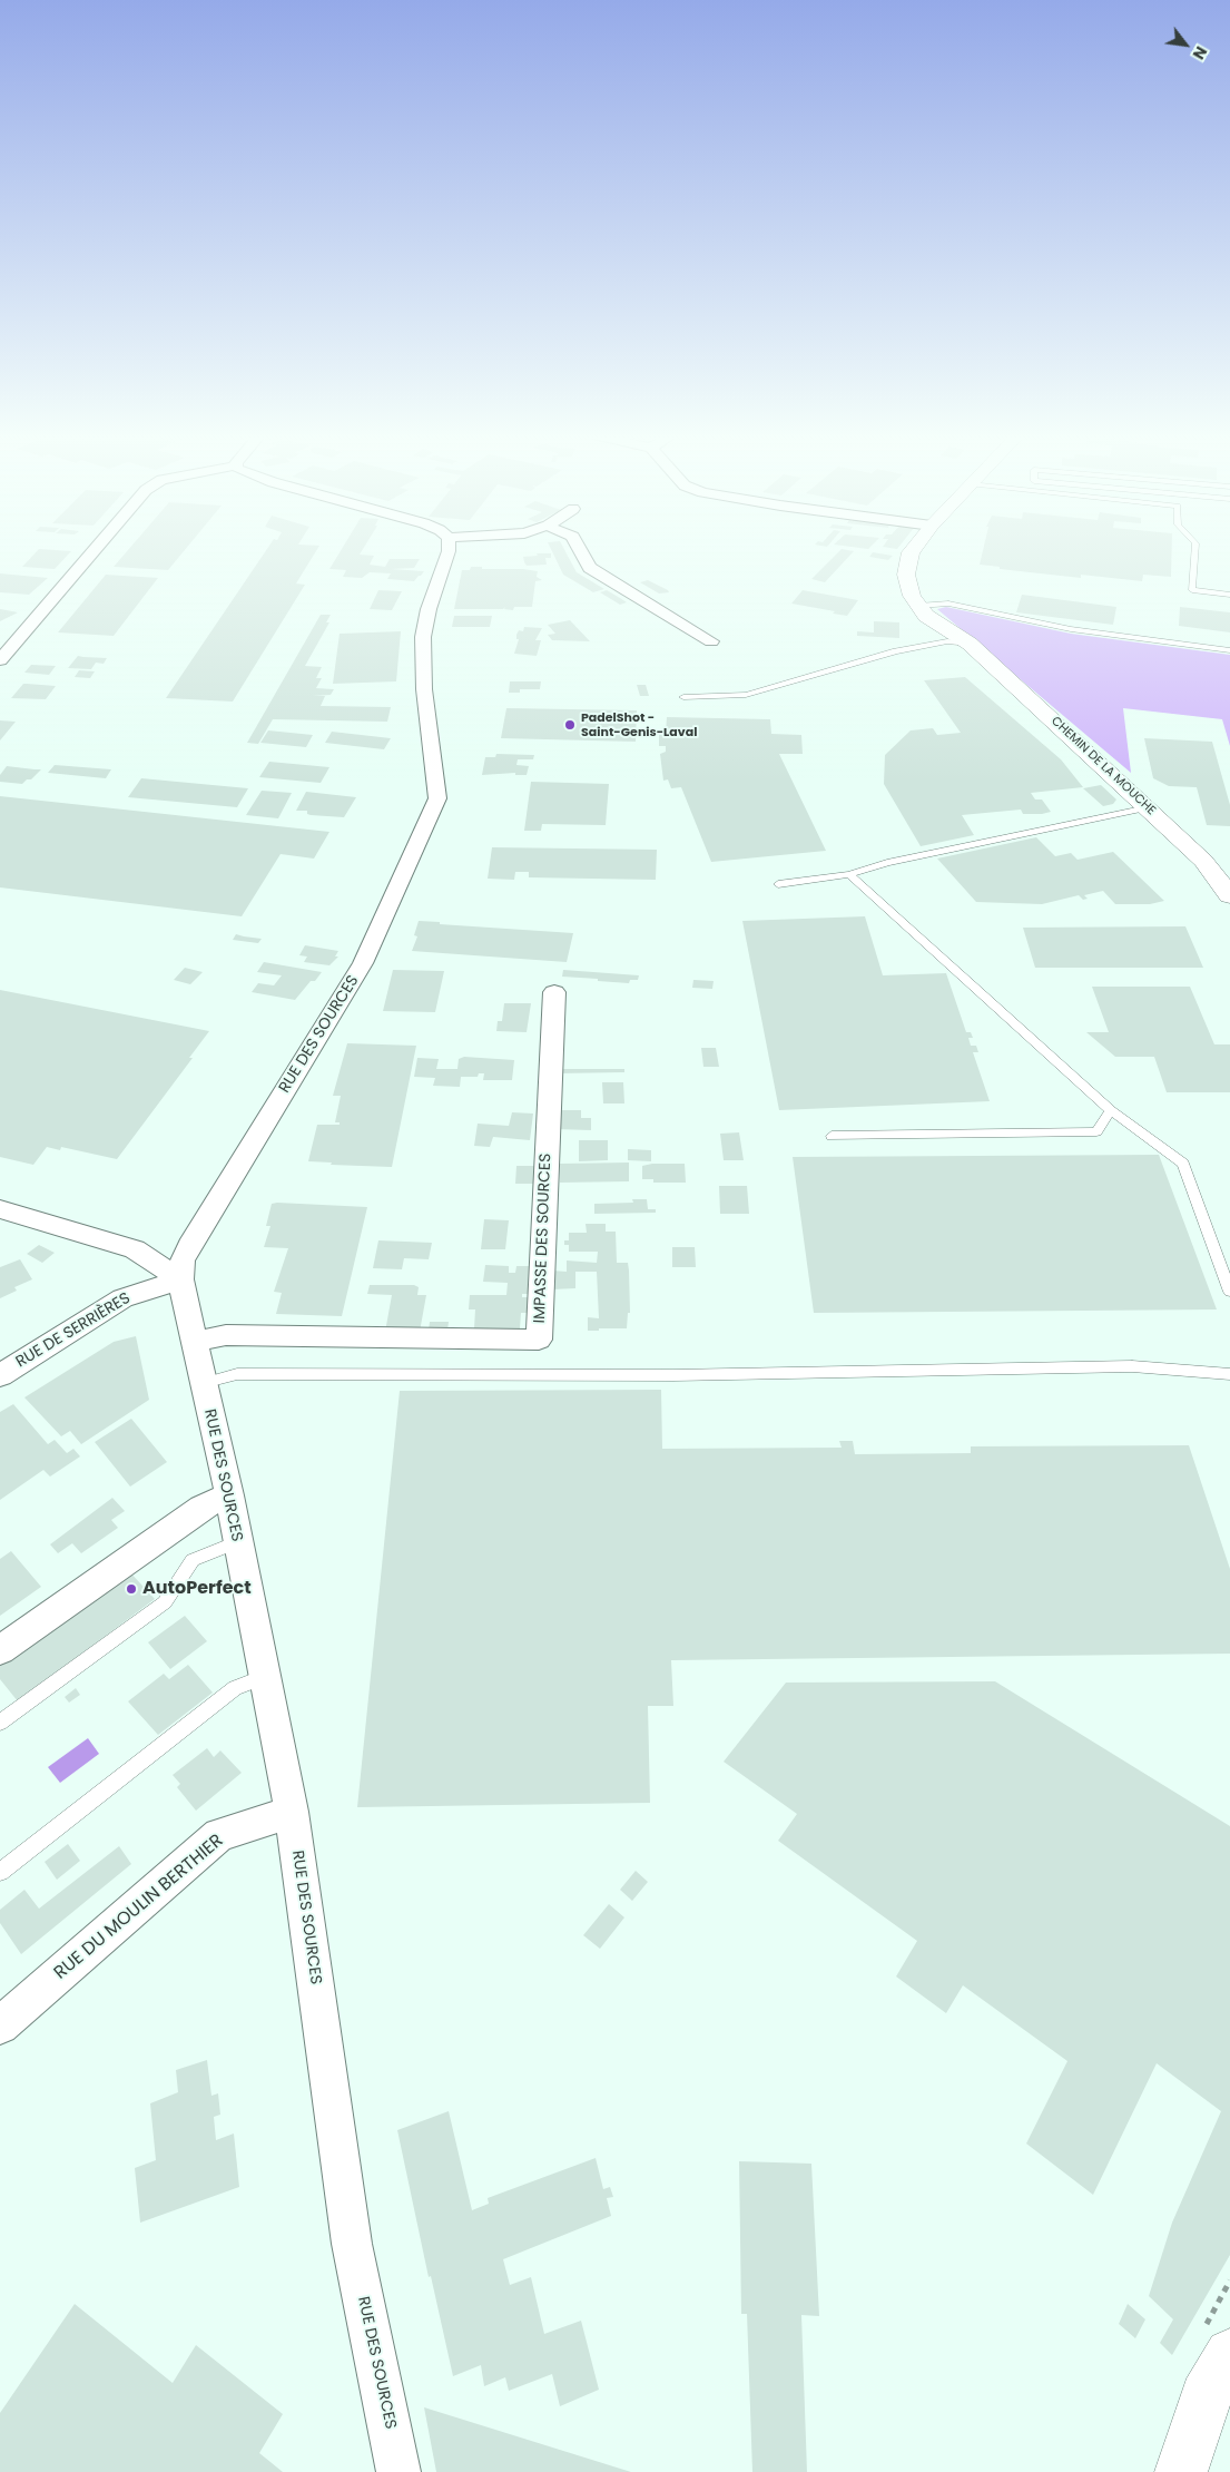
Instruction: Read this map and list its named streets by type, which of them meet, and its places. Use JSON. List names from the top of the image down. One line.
{"streets":{"street":["CHEMIN DE LA MOUCHE","RUE DES SOURCES","IMPASSE DES SOURCES","RUE DE SERRIÈRES","RUE DU MOULIN BERTHIER"]},"crossings":[["RUE DES SOURCES","IMPASSE DES SOURCES"],["RUE DES SOURCES","RUE DE SERRIÈRES"],["RUE DES SOURCES","RUE DU MOULIN BERTHIER"]],"places":["PadelShot - Saint-Genis-Laval","AutoPerfect"],"north":"bottom right"}
